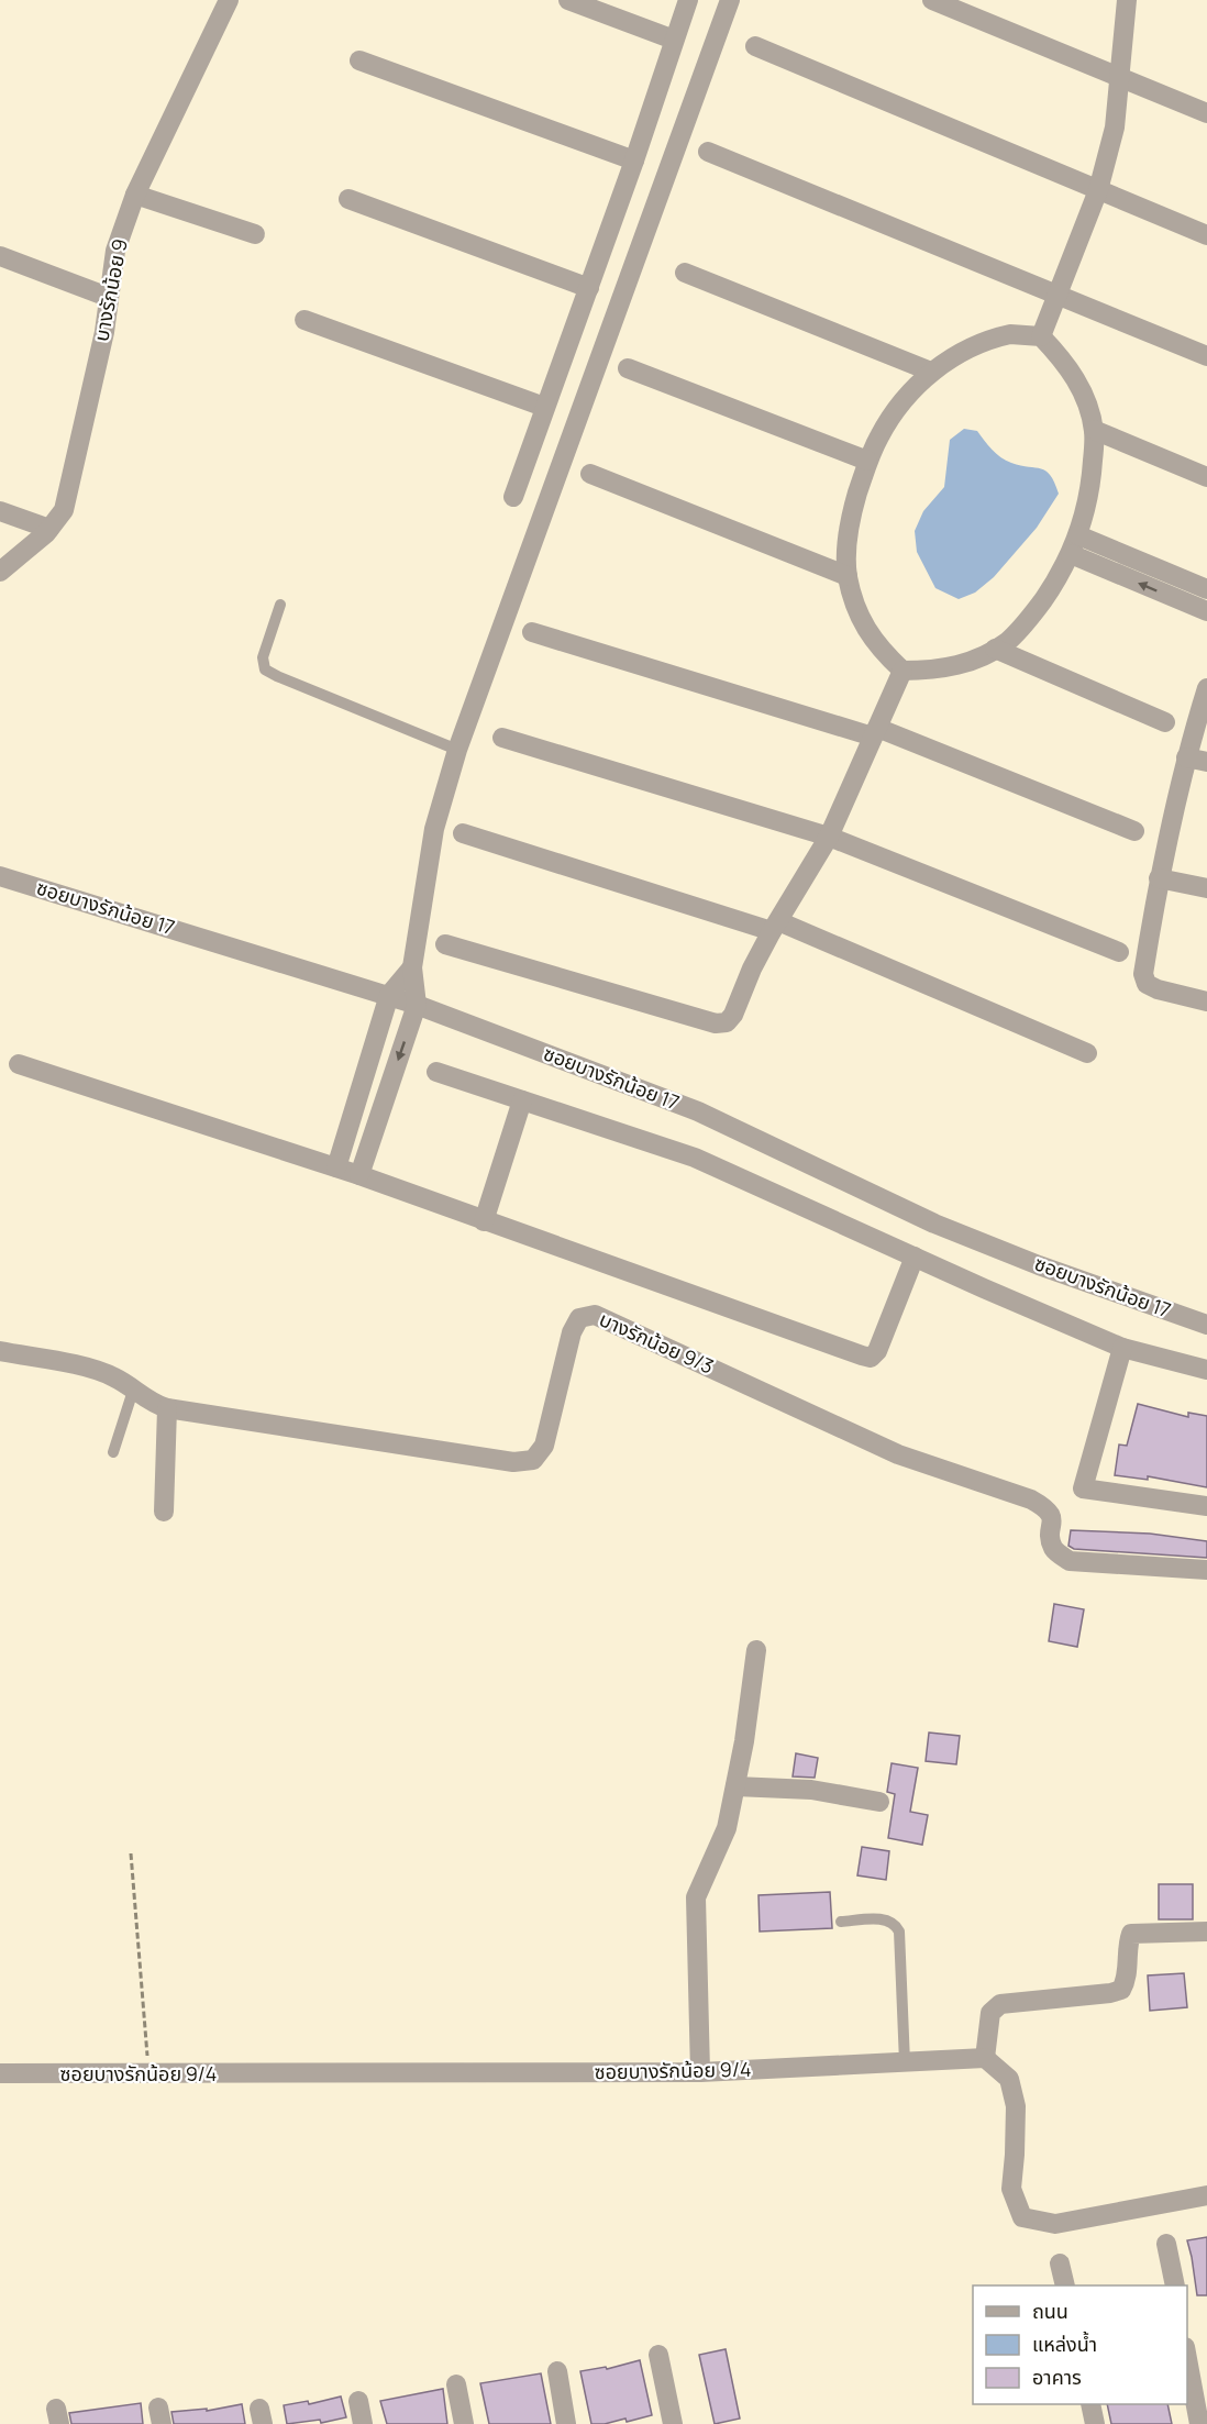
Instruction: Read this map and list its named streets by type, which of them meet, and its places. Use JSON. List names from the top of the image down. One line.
{"streets":{"street":["บางรักน้อย 9","ซอยบางรักน้อย 17","บางรักน้อย 9/3","ซอยบางรักน้อย 9/4"]},"legend":["ถนน","แหล่งน้ำ","อาคาร"]}
